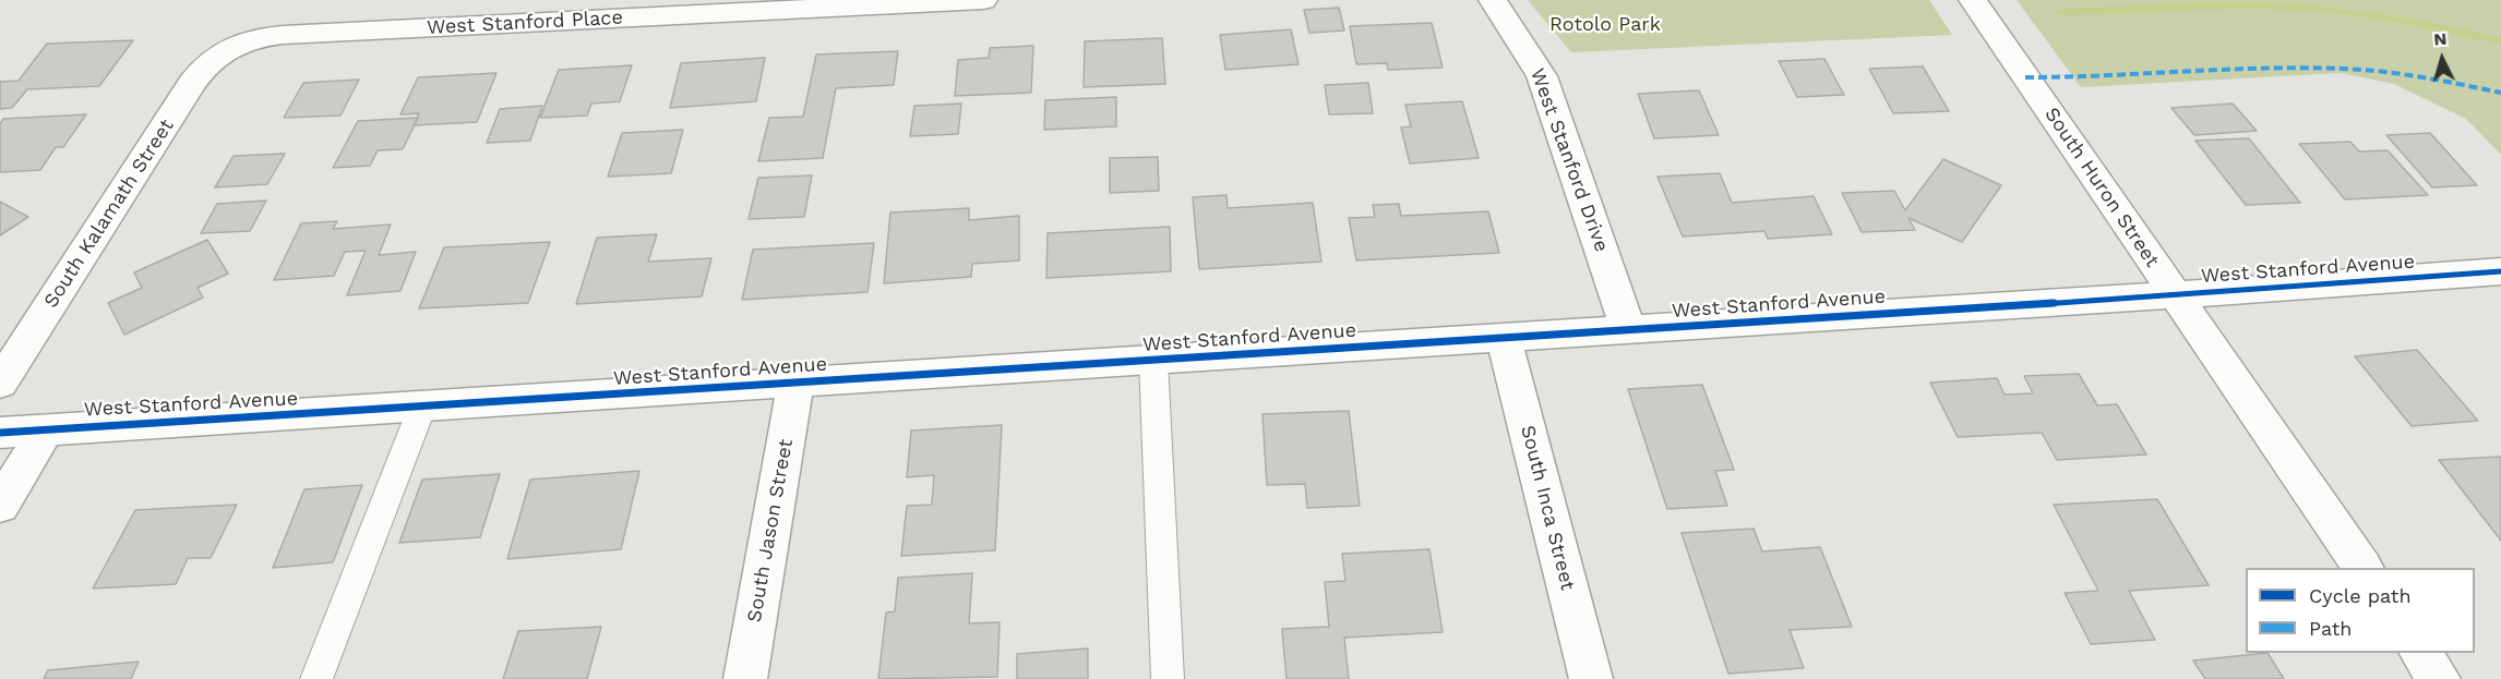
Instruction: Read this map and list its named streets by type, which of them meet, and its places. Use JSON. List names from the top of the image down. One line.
{"streets":{"street":["West Stanford Place","West Stanford Drive","South Huron Street","South Kalamath Street","West Stanford Avenue","South Inca Street","South Jason Street"]},"crossings":[["West Stanford Place","South Kalamath Street"],["West Stanford Drive","West Stanford Avenue"],["South Huron Street","West Stanford Avenue"],["West Stanford Avenue","South Inca Street"],["West Stanford Avenue","South Jason Street"]],"parks":["Rotolo Park"],"legend":["Cycle path","Path"],"north":"top"}
